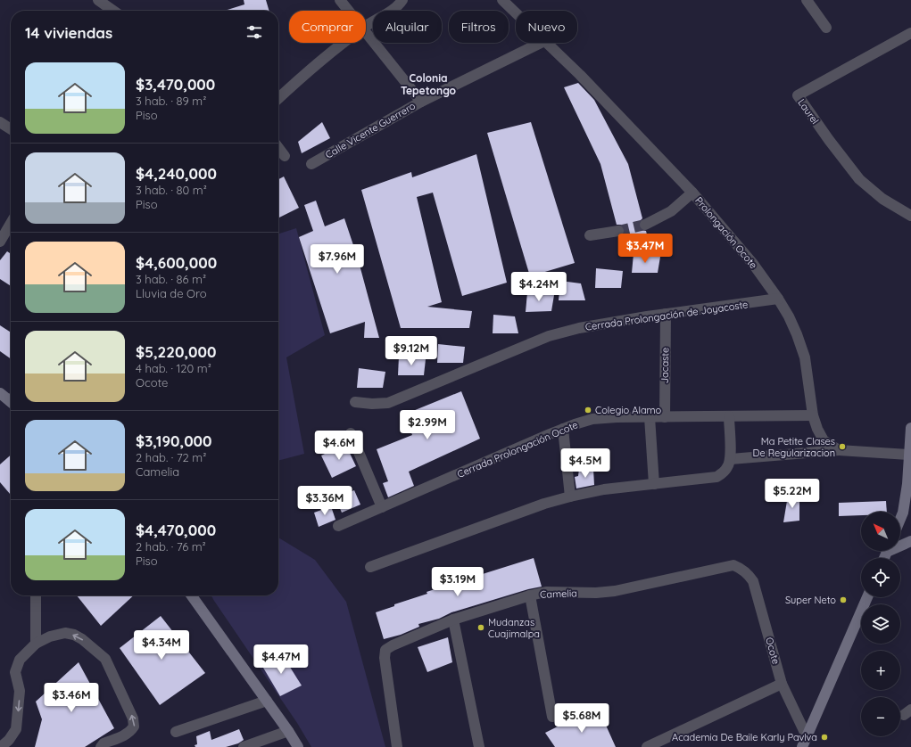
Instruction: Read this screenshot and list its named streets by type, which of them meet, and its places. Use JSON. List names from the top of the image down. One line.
{"streets":{"street":["Laurel","Calle Vicente Guerrero","Prolongación Ocote","Cerrada Prolongación de Joyacoste","Jacaste","Cerrada Prolongación Ocote","Camelia","Ocote"]},"crossings":[["Prolongación Ocote","Cerrada Prolongación de Joyacoste"],["Prolongación Ocote","Cerrada Prolongación Ocote"],["Cerrada Prolongación de Joyacoste","Jacaste"],["Jacaste","Cerrada Prolongación Ocote"],["Camelia","Ocote"]],"districts":["Colonia Tepetongo"],"places":["Colegio Alamo","Ma Petite Clases De Regularizacion","Super Neto","Mudanzas Cuajimalpa","Academia De Baile Karly Pavlva"],"north":"top left","page":{"chip":["Comprar","Alquilar","Filtros","Nuevo"],"heading":"14 viviendas","list":[{"name":"$3,470,000","note":"3 hab. · 89 m² · Piso"},{"name":"$4,240,000","note":"3 hab. · 80 m² · Piso"},{"name":"$4,600,000","note":"3 hab. · 86 m² · Lluvia de Oro"},{"name":"$5,220,000","note":"4 hab. · 120 m² · Ocote"},{"name":"$3,190,000","note":"2 hab. · 72 m² · Camelia"},{"name":"$4,470,000","note":"2 hab. · 76 m² · Piso"}],"price":["$3.47M","$7.96M","$4.24M","$9.12M","$2.99M","$4.6M","$4.5M","$5.22M","$3.36M","$3.19M","$4.34M","$4.47M","$3.46M","$5.68M"],"map_buttons":["+","−"]}}
